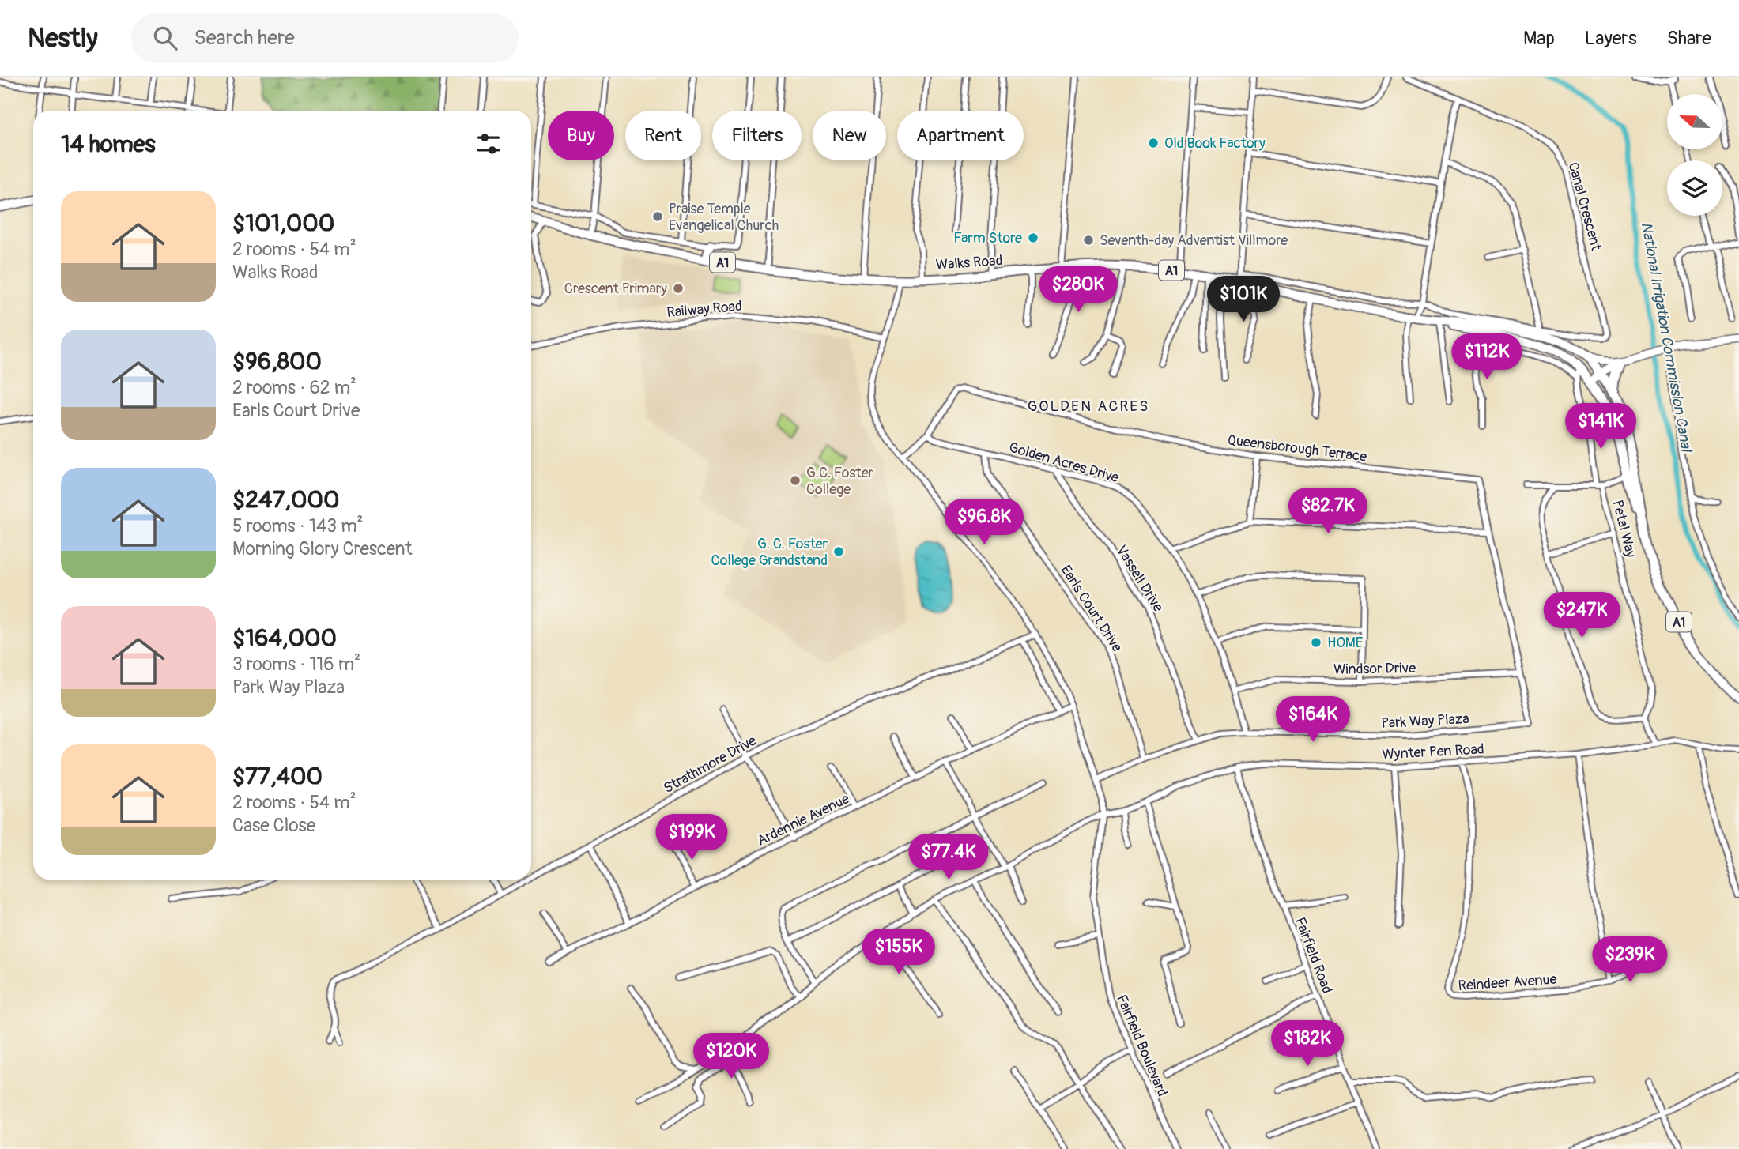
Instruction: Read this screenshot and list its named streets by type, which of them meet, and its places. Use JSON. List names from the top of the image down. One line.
{"streets":{"main road":["A1","Walks Road"],"street":["Canal Crescent","Railway Road","Queensborough Terrace","Golden Acres Drive","Petal Way","Vassell Drive","Earls Court Drive","Windsor Drive","Park Way Plaza","Wynter Pen Road","Strathmore Drive","Ardennie Avenue","Fairfield Road","Reindeer Avenue","Fairfield Boulevard"]},"crossings":[["A1","Walks Road"],["Walks Road","Petal Way"],["Walks Road","Fairfield Boulevard"],["Railway Road","Fairfield Boulevard"],["Queensborough Terrace","Golden Acres Drive"],["Queensborough Terrace","Windsor Drive"],["Queensborough Terrace","Park Way Plaza"],["Queensborough Terrace","Fairfield Boulevard"],["Golden Acres Drive","Vassell Drive"],["Golden Acres Drive","Earls Court Drive"],["Golden Acres Drive","Windsor Drive"],["Golden Acres Drive","Park Way Plaza"],["Vassell Drive","Park Way Plaza"],["Earls Court Drive","Park Way Plaza"],["Park Way Plaza","Fairfield Boulevard"],["Wynter Pen Road","Fairfield Road"],["Wynter Pen Road","Reindeer Avenue"],["Wynter Pen Road","Fairfield Boulevard"],["Strathmore Drive","Fairfield Boulevard"],["Ardennie Avenue","Fairfield Boulevard"]],"districts":["GOLDEN ACRES"],"water":["National Irrigation Commission Canal"],"places":["Old Book Factory","Praise Temple Evangelical Church","Farm Store","Seventh-day Adventist Villmore","Crescent Primary","G.C. Foster College","G. C. Foster College Grandstand","HOME"],"north":"left","page":{"header":"Nestly","search":"Search here","nav":["Map","Layers","Share"],"chip":["Buy","Rent","Filters","New","Apartment"],"heading":"14 homes","list":[{"name":"$101,000","note":"2 rooms · 54 m² · Walks Road"},{"name":"$96,800","note":"2 rooms · 62 m² · Earls Court Drive"},{"name":"$247,000","note":"5 rooms · 143 m² · Morning Glory Crescent"},{"name":"$164,000","note":"3 rooms · 116 m² · Park Way Plaza"},{"name":"$77,400","note":"2 rooms · 54 m² · Case Close"}],"price":["$280K","$101K","$112K","$141K","$82.7K","$96.8K","$247K","$164K","$199K","$77.4K","$155K","$239K","$182K","$120K"]}}
